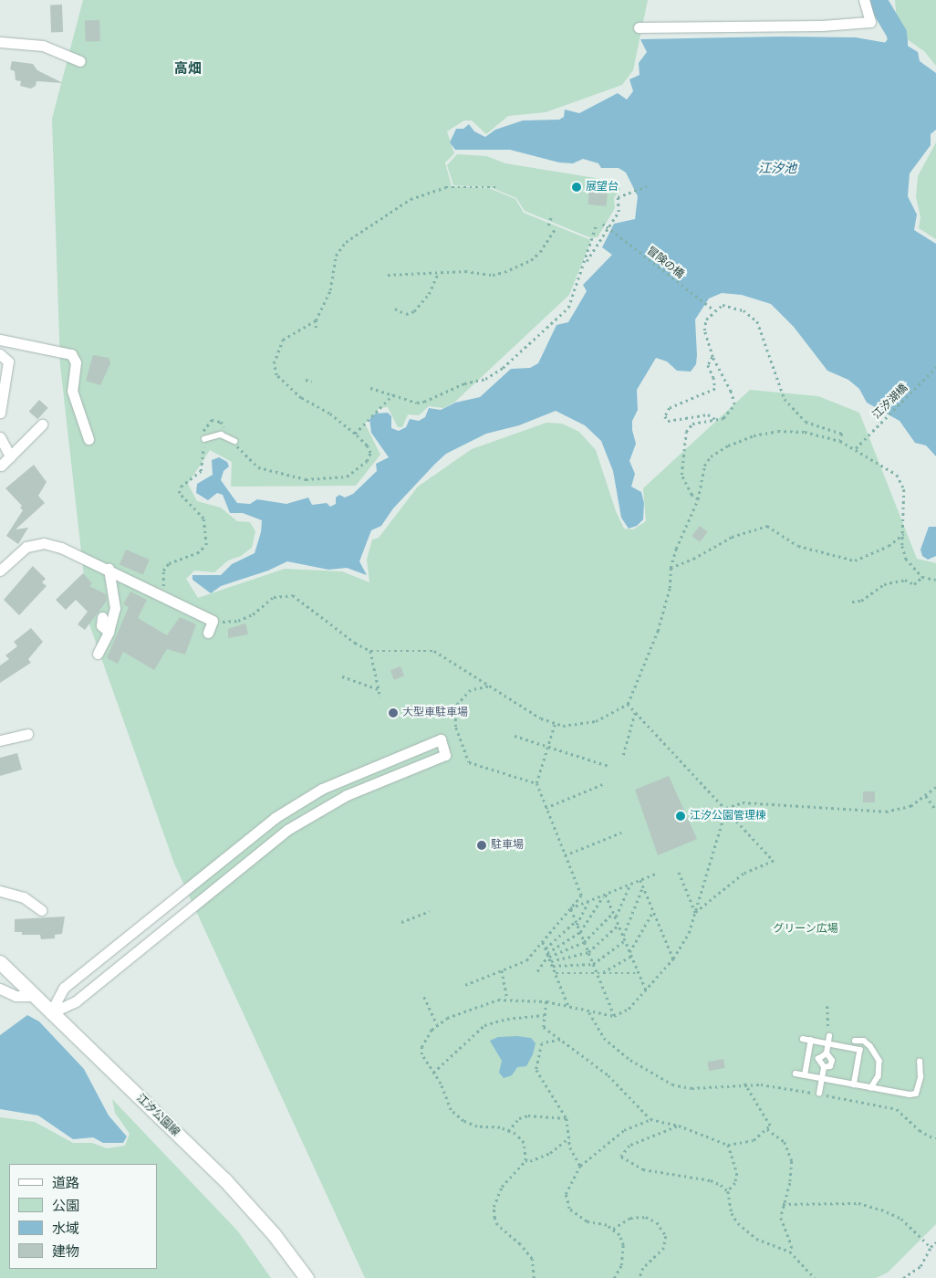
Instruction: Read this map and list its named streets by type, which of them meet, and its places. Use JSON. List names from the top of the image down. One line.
{"streets":{"main road":["江汐公園線"],"path":["冒険の橋","江汐湖橋"]},"districts":["高畑"],"water":["江汐池"],"parks":["グリーン広場"],"places":["展望台","大型車駐車場","江汐公園管理棟","駐車場"],"legend":["道路","公園","水域","建物"]}
